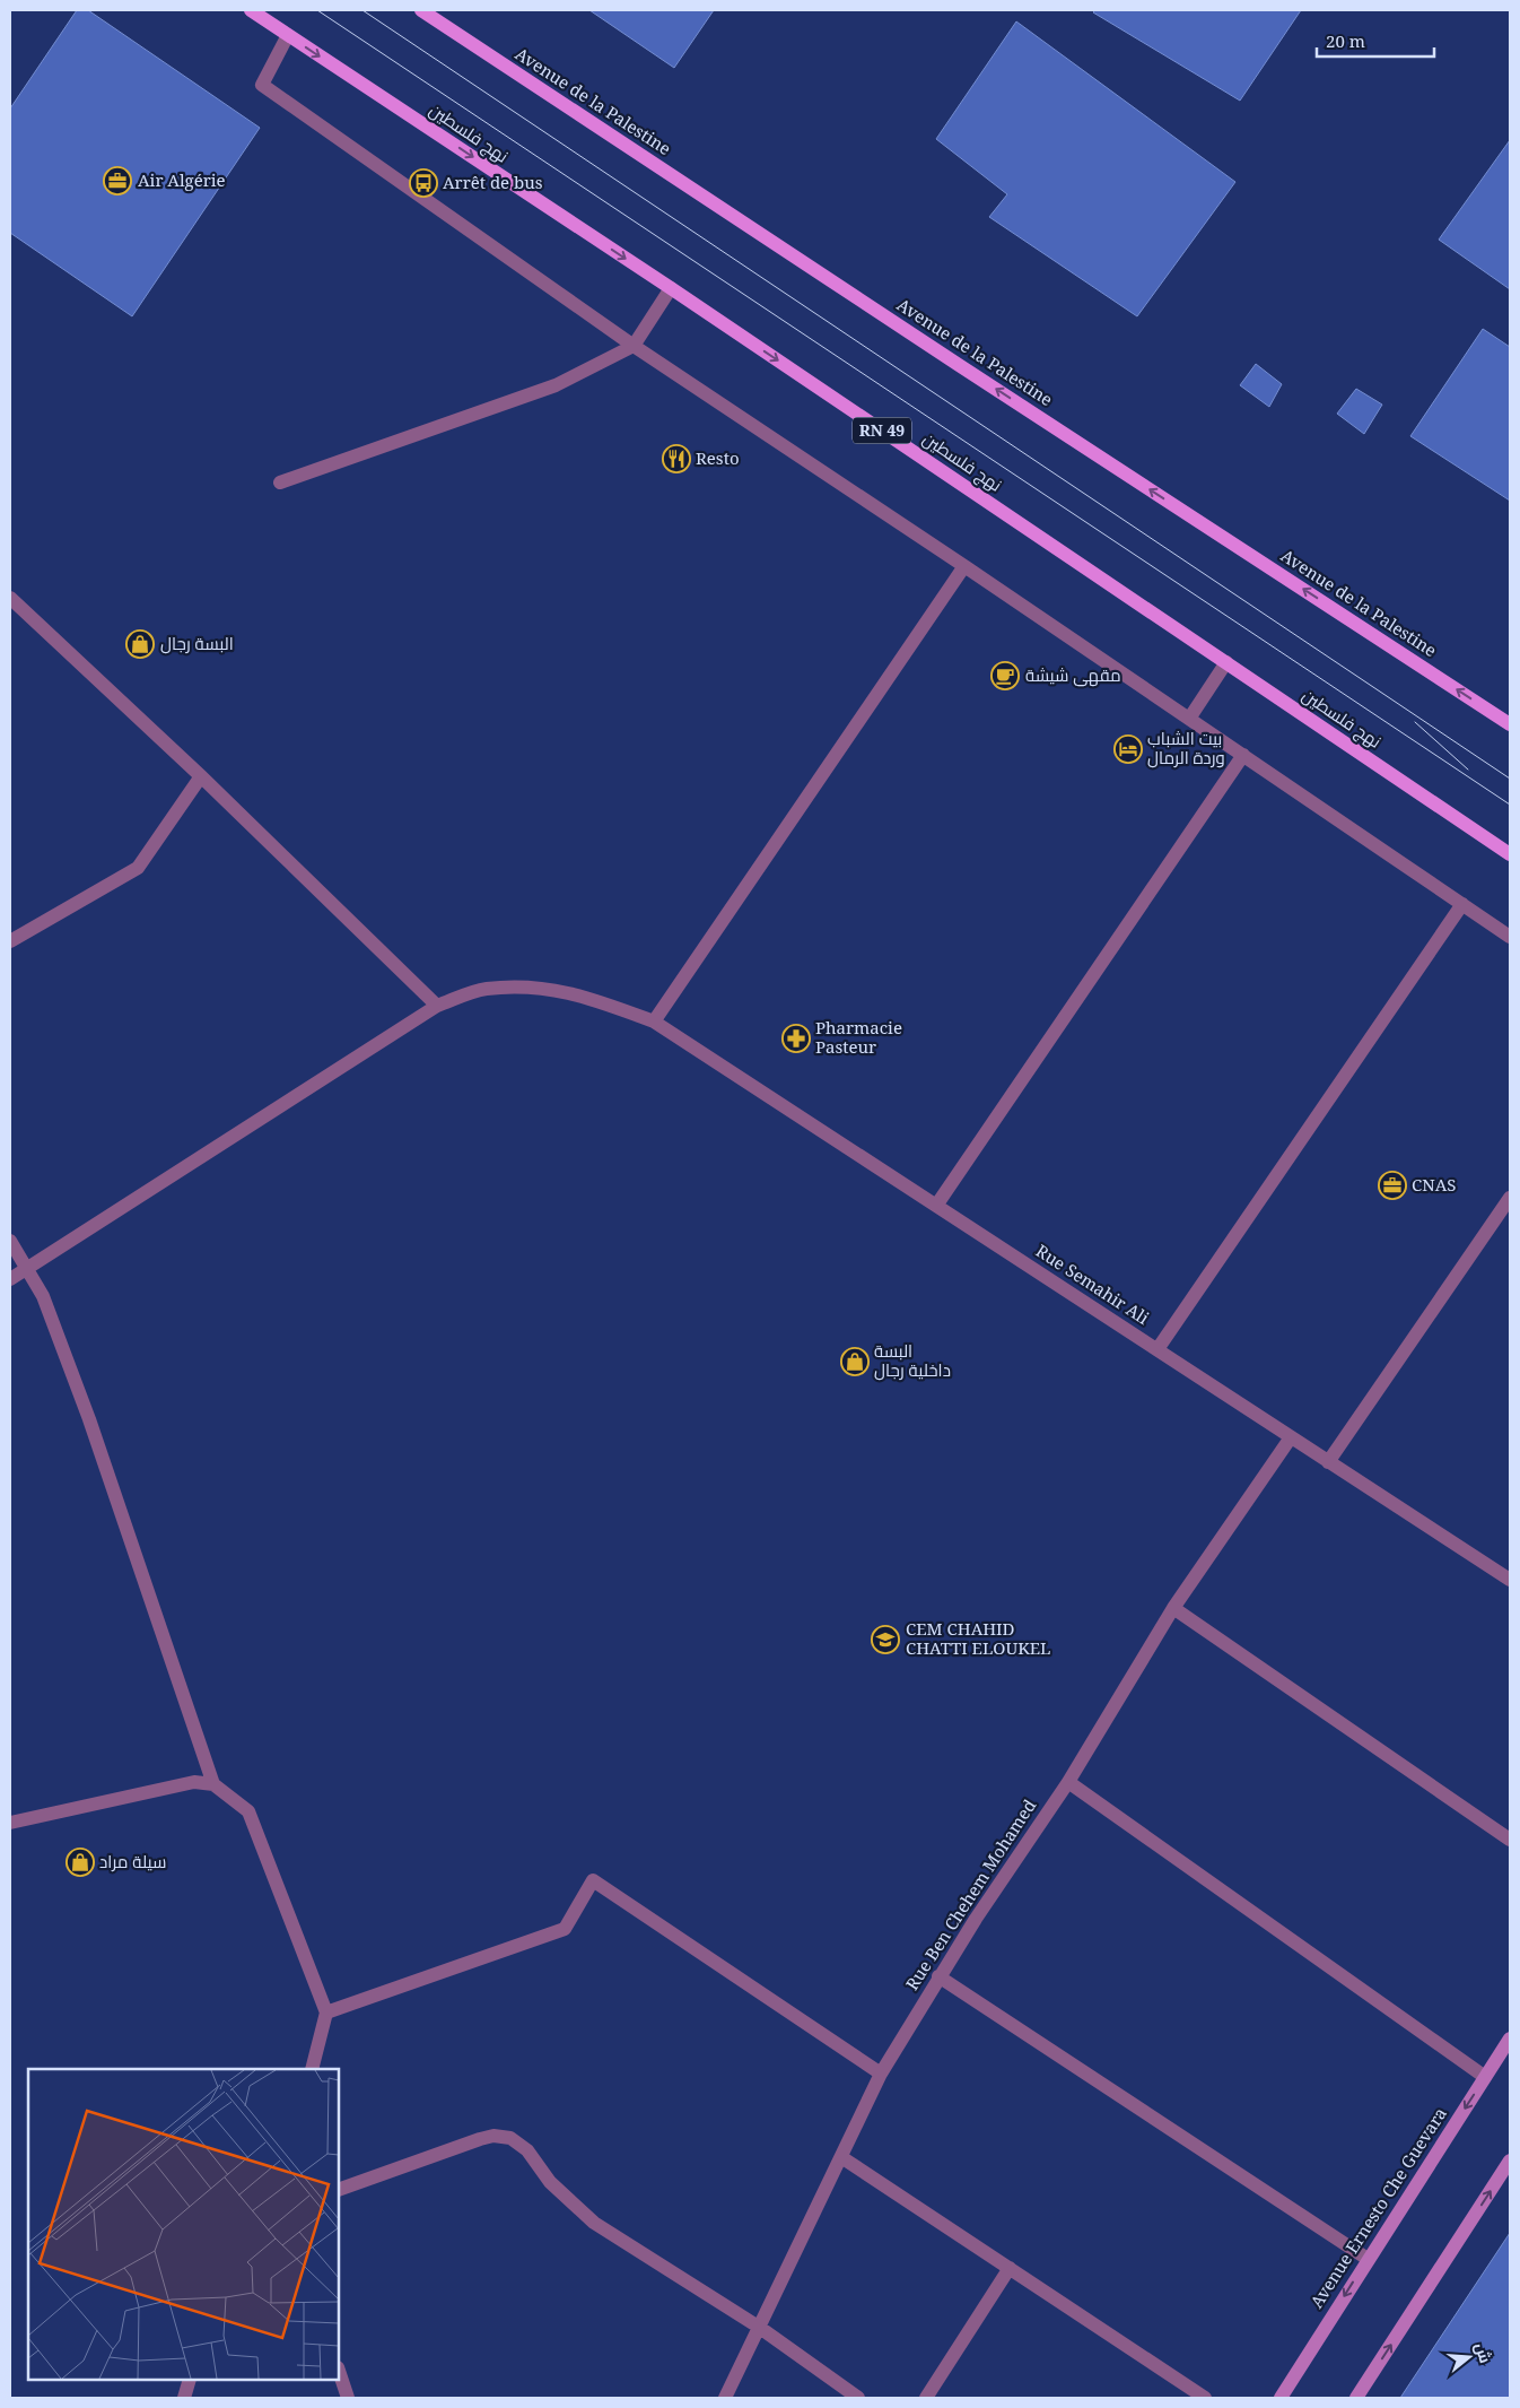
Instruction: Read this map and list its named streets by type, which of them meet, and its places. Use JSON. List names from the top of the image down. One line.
{"streets":{"main road":["Avenue de la Palestine","نهج فلسطين","RN 49","Avenue Ernesto Che Guevara"],"street":["Rue Semahir Ali","Rue Ben Chehem Mohamed"]},"crossings":[["Rue Semahir Ali","Rue Ben Chehem Mohamed"]],"one_way":["Avenue de la Palestine","نهج فلسطين"],"places":{"office":["Air Algérie","CNAS"],"bus stop":["Arrêt de bus"],"restaurant":["Resto"],"shop":["البسة رجال","البسة داخلية رجال","سيلة مراد"],"cafe":["مقهى شيشة"],"hotel":["بيت الشباب وردة الرمال"],"pharmacy":["Pharmacie Pasteur"],"school or university":["CEM CHAHID CHATTI ELOUKEL"]},"scale_bar":"20 m","north":"right"}
